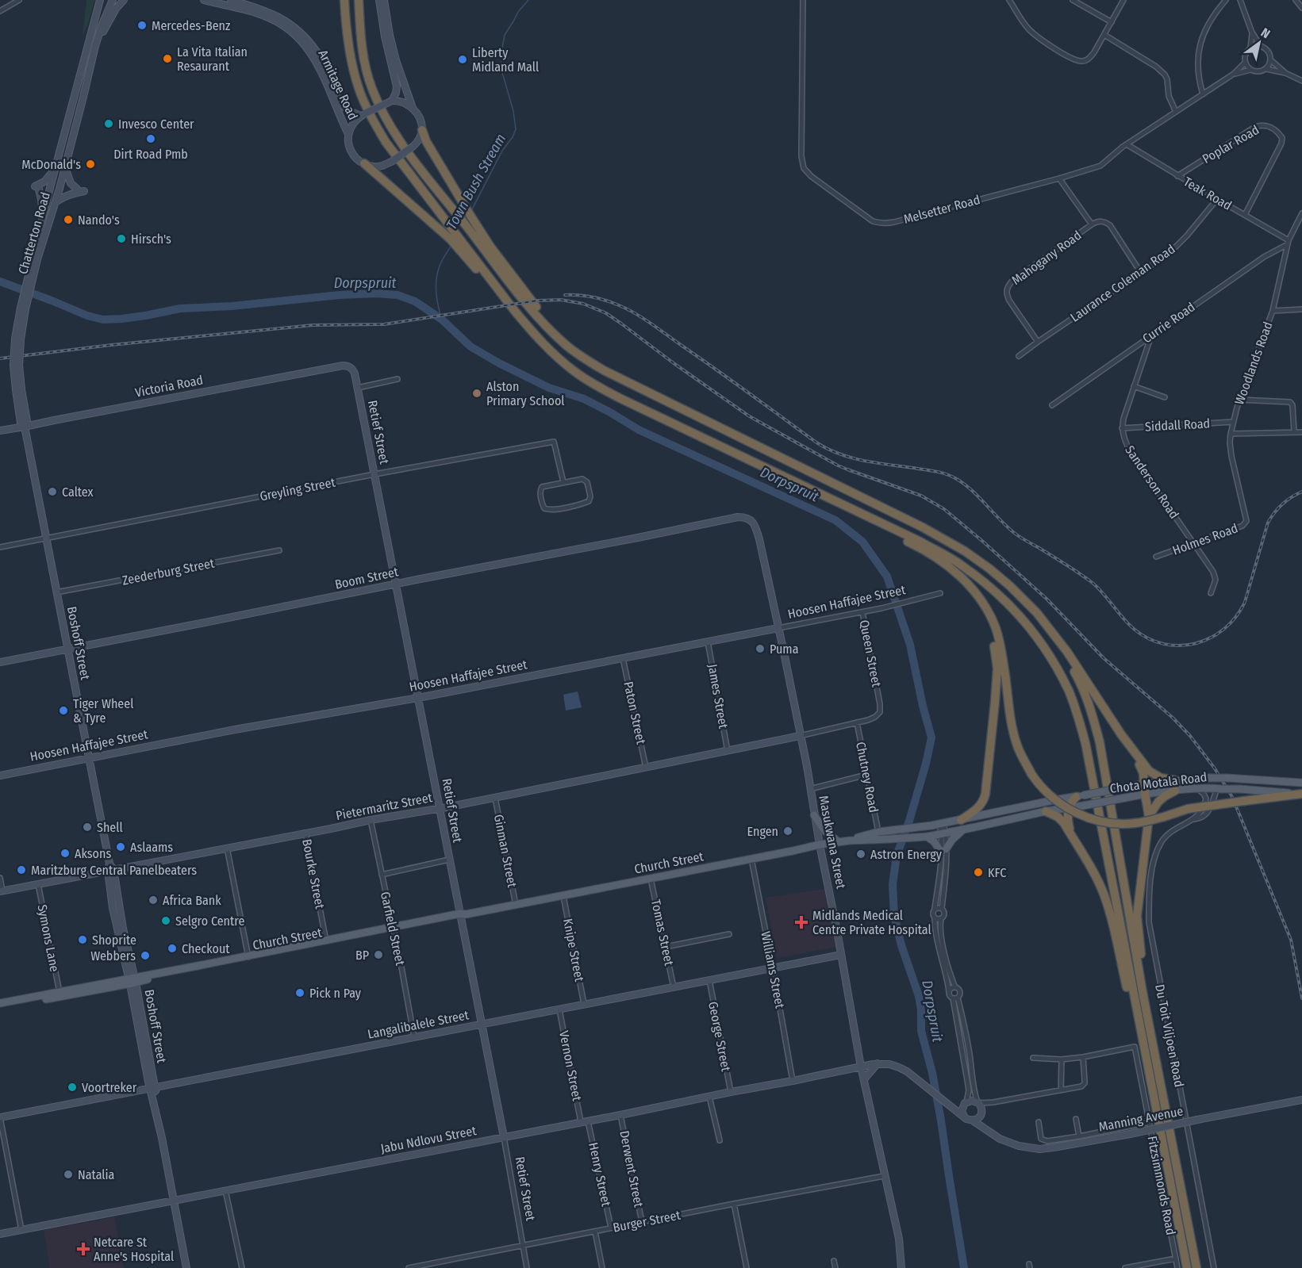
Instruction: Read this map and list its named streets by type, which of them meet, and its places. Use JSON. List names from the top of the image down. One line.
{"streets":{"main road":["Chota Motala Road","Church Street"],"street":["Armitage Road","Poplar Road","Teak Road","Melsetter Road","Chatterton Road","Mahogany Road","Laurance Coleman Road","Currie Road","Woodlands Road","Victoria Road","Siddall Road","Retief Street","Sanderson Road","Greyling Street","Holmes Road","Zeederburg Street","Boom Street","Hoosen Haffajee Street","Boshoff Street","Queen Street","James Street","Paton Street","Chutney Road","Pietermaritz Street","Masukwana Street","Ginman Street","Bourke Street","Garfield Street","Tomas Street","Symons Lane","Knipe Street","Williams Street","Langalibalele Street","Du Toit Viljoen Road","George Street","Vernon Street","Manning Avenue","Jabu Ndlovu Street","Derwent Street","Henry Street","Fitzsimmonds Road","Burger Street"]},"crossings":[["Poplar Road","Teak Road"],["Teak Road","Melsetter Road"],["Teak Road","Laurance Coleman Road"],["Teak Road","Currie Road"],["Teak Road","Woodlands Road"],["Chatterton Road","Victoria Road"],["Chatterton Road","Boshoff Street"],["Mahogany Road","Laurance Coleman Road"],["Currie Road","Woodlands Road"],["Woodlands Road","Siddall Road"],["Woodlands Road","Holmes Road"],["Victoria Road","Retief Street"],["Victoria Road","Boshoff Street"],["Siddall Road","Sanderson Road"],["Retief Street","Greyling Street"],["Retief Street","Boom Street"],["Retief Street","Hoosen Haffajee Street"],["Retief Street","Pietermaritz Street"],["Retief Street","Church Street"],["Retief Street","Langalibalele Street"],["Retief Street","Jabu Ndlovu Street"],["Retief Street","Burger Street"],["Sanderson Road","Holmes Road"],["Greyling Street","Boshoff Street"],["Zeederburg Street","Boshoff Street"],["Boom Street","Boshoff Street"],["Boom Street","Masukwana Street"],["Hoosen Haffajee Street","Boshoff Street"],["Hoosen Haffajee Street","Queen Street"],["Hoosen Haffajee Street","James Street"],["Hoosen Haffajee Street","Paton Street"],["Hoosen Haffajee Street","Masukwana Street"],["Boshoff Street","Pietermaritz Street"],["Boshoff Street","Church Street"],["Boshoff Street","Langalibalele Street"],["Boshoff Street","Jabu Ndlovu Street"],["Queen Street","Chutney Road"],["James Street","Pietermaritz Street"],["Paton Street","Pietermaritz Street"],["Chutney Road","Church Street"],["Chota Motala Road","Church Street"],["Chota Motala Road","Du Toit Viljoen Road"],["Pietermaritz Street","Masukwana Street"],["Pietermaritz Street","Ginman Street"],["Pietermaritz Street","Bourke Street"],["Pietermaritz Street","Garfield Street"],["Pietermaritz Street","Symons Lane"],["Masukwana Street","Church Street"],["Masukwana Street","Langalibalele Street"],["Masukwana Street","Jabu Ndlovu Street"],["Masukwana Street","Burger Street"],["Ginman Street","Church Street"],["Church Street","Bourke Street"],["Church Street","Garfield Street"],["Church Street","Tomas Street"],["Church Street","Symons Lane"],["Church Street","Knipe Street"],["Church Street","Williams Street"],["Garfield Street","Langalibalele Street"],["Tomas Street","Langalibalele Street"],["Knipe Street","Langalibalele Street"],["Williams Street","Langalibalele Street"],["Williams Street","Jabu Ndlovu Street"],["Langalibalele Street","George Street"],["Langalibalele Street","Vernon Street"],["George Street","Jabu Ndlovu Street"],["Vernon Street","Jabu Ndlovu Street"],["Vernon Street","Henry Street"],["Jabu Ndlovu Street","Derwent Street"],["Jabu Ndlovu Street","Henry Street"],["Derwent Street","Burger Street"],["Henry Street","Burger Street"]],"water":["Town Bush Stream","Dorpspruit"],"places":{"other":["Mercedes-Benz","La Vita Italian Resaurant","Liberty Midland Mall","Invesco Center","Dirt Road Pmb","McDonald's","Nando's","Hirsch's","Alston Primary School","Caltex","Puma","Tiger Wheel & Tyre","Shell","Engen","Aslaams","Aksons","Astron Energy","Maritzburg Central Panelbeaters","KFC","Africa Bank","Selgro Centre","Shoprite","Checkout","BP","Webbers","Pick n Pay","Voortreker","Natalia"],"health":["Midlands Medical Centre Private Hospital","Netcare St Anne's Hospital"]},"north":"top right"}
